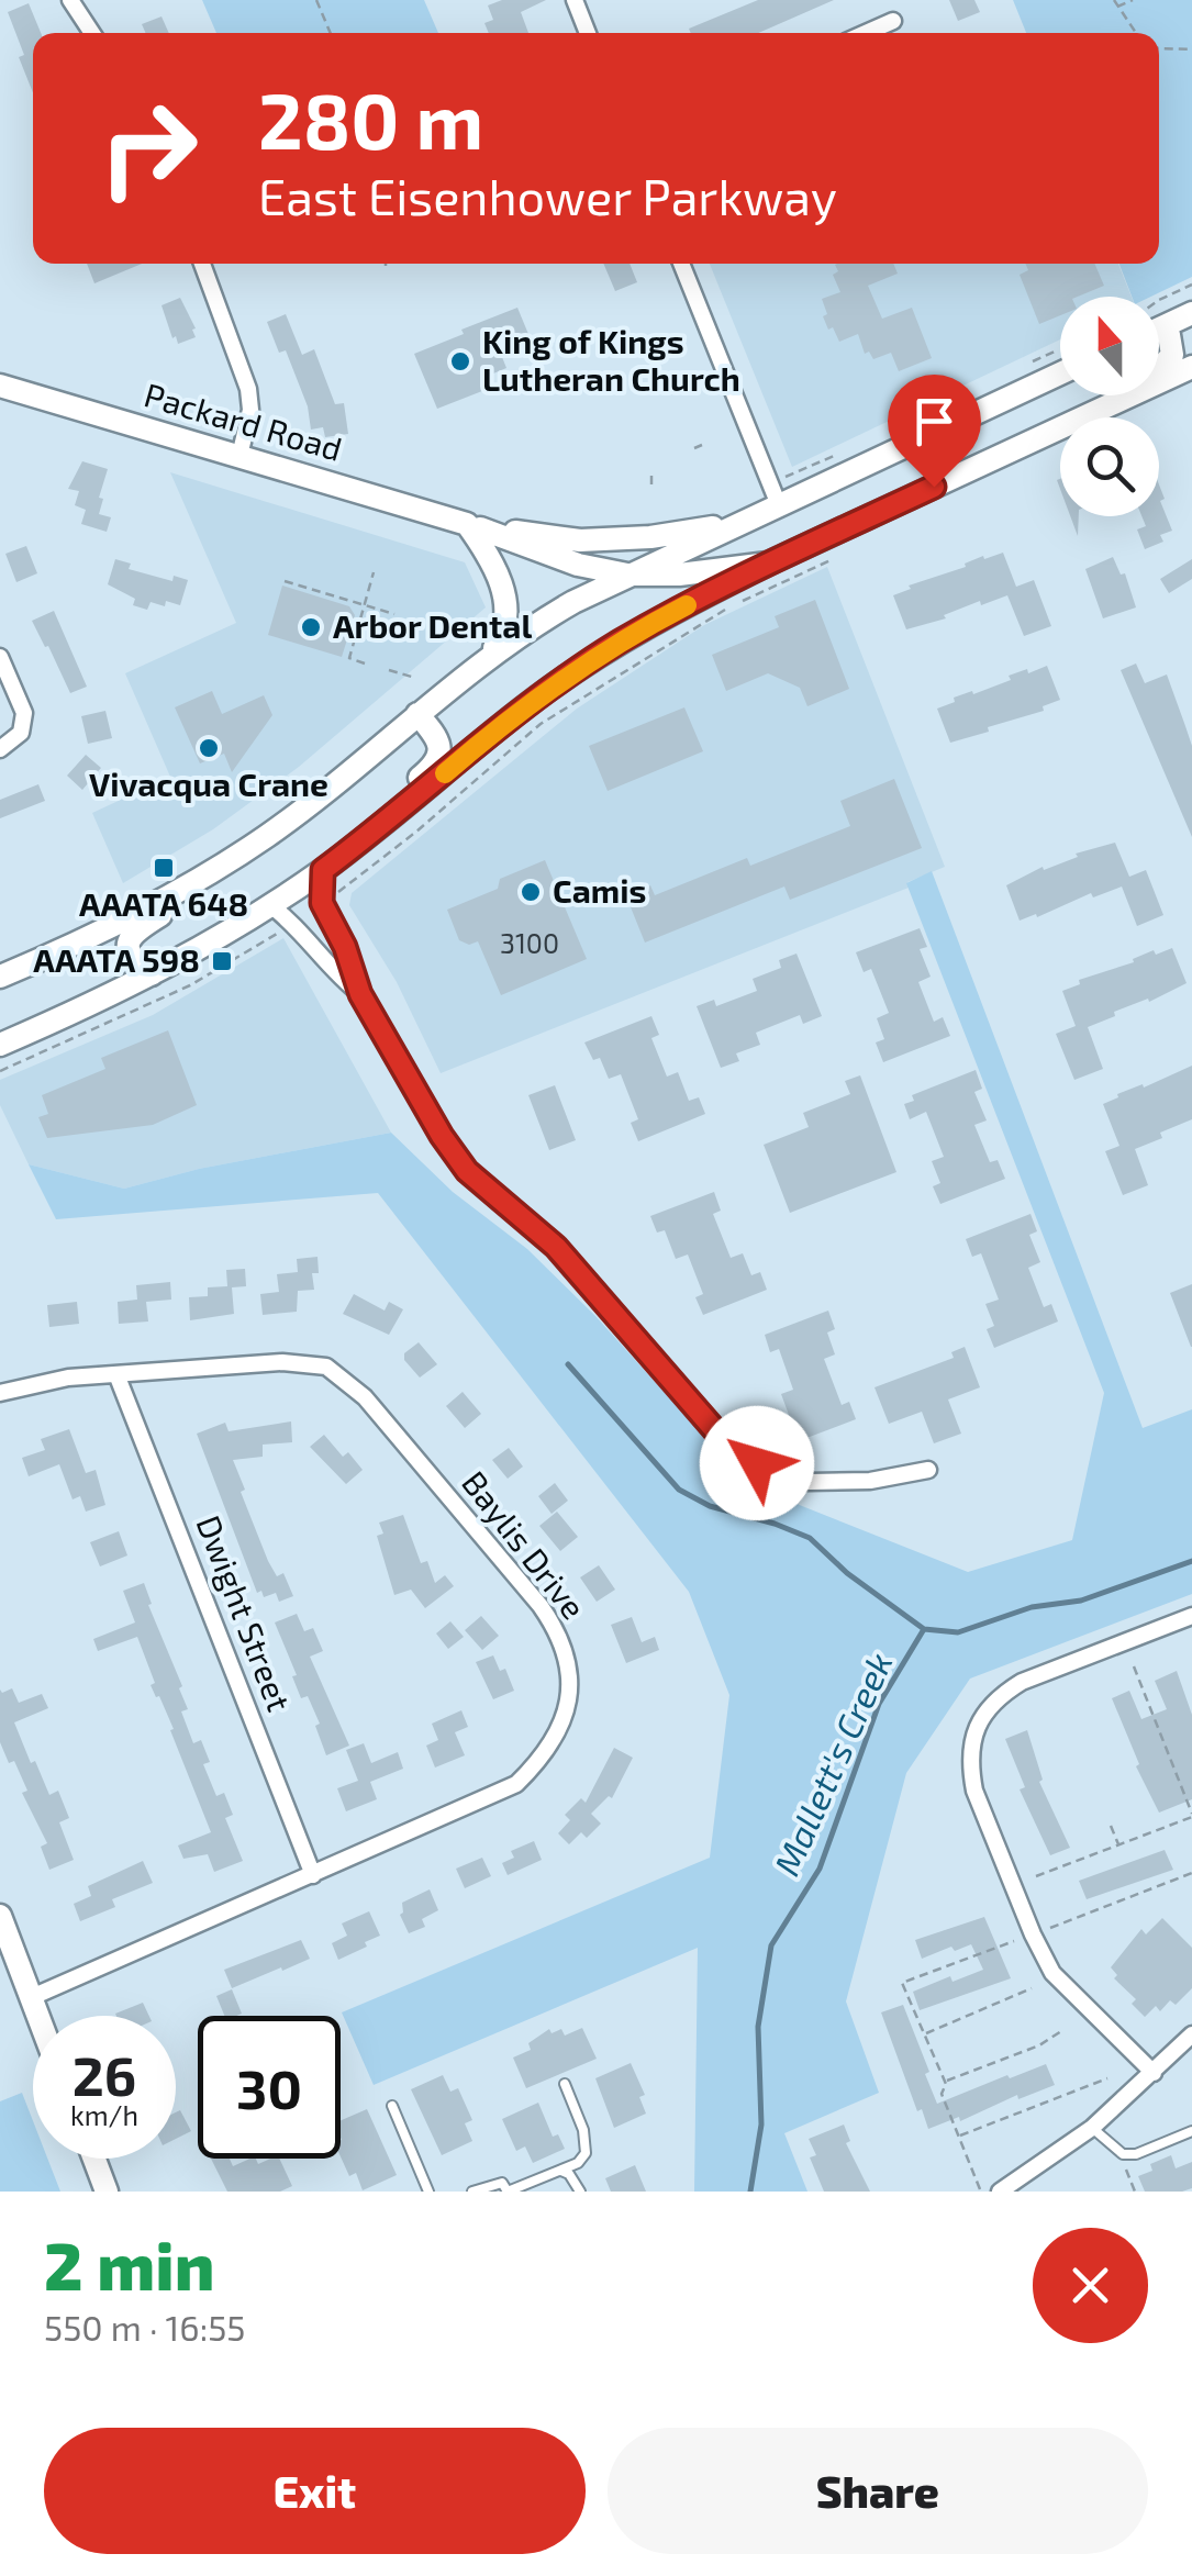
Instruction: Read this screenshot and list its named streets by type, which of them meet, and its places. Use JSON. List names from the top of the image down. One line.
{"streets":{"main road":["Packard Road"],"street":["Baylis Drive","Dwight Street"]},"crossings":[["Baylis Drive","Dwight Street"]],"water":["Mallett's Creek"],"places":{"other":["King of Kings Lutheran Church","Arbor Dental","Vivacqua Crane","Camis"],"transit":["AAATA 648","AAATA 598"]},"house_numbers":["3100"],"north":"top","page":{"turn":["280 m","East Eisenhower Parkway"],"speed":"26 km/h","limit":"30","heading":["2 min","550 m · 16:55"],"buttons":["Exit","Share"]}}
